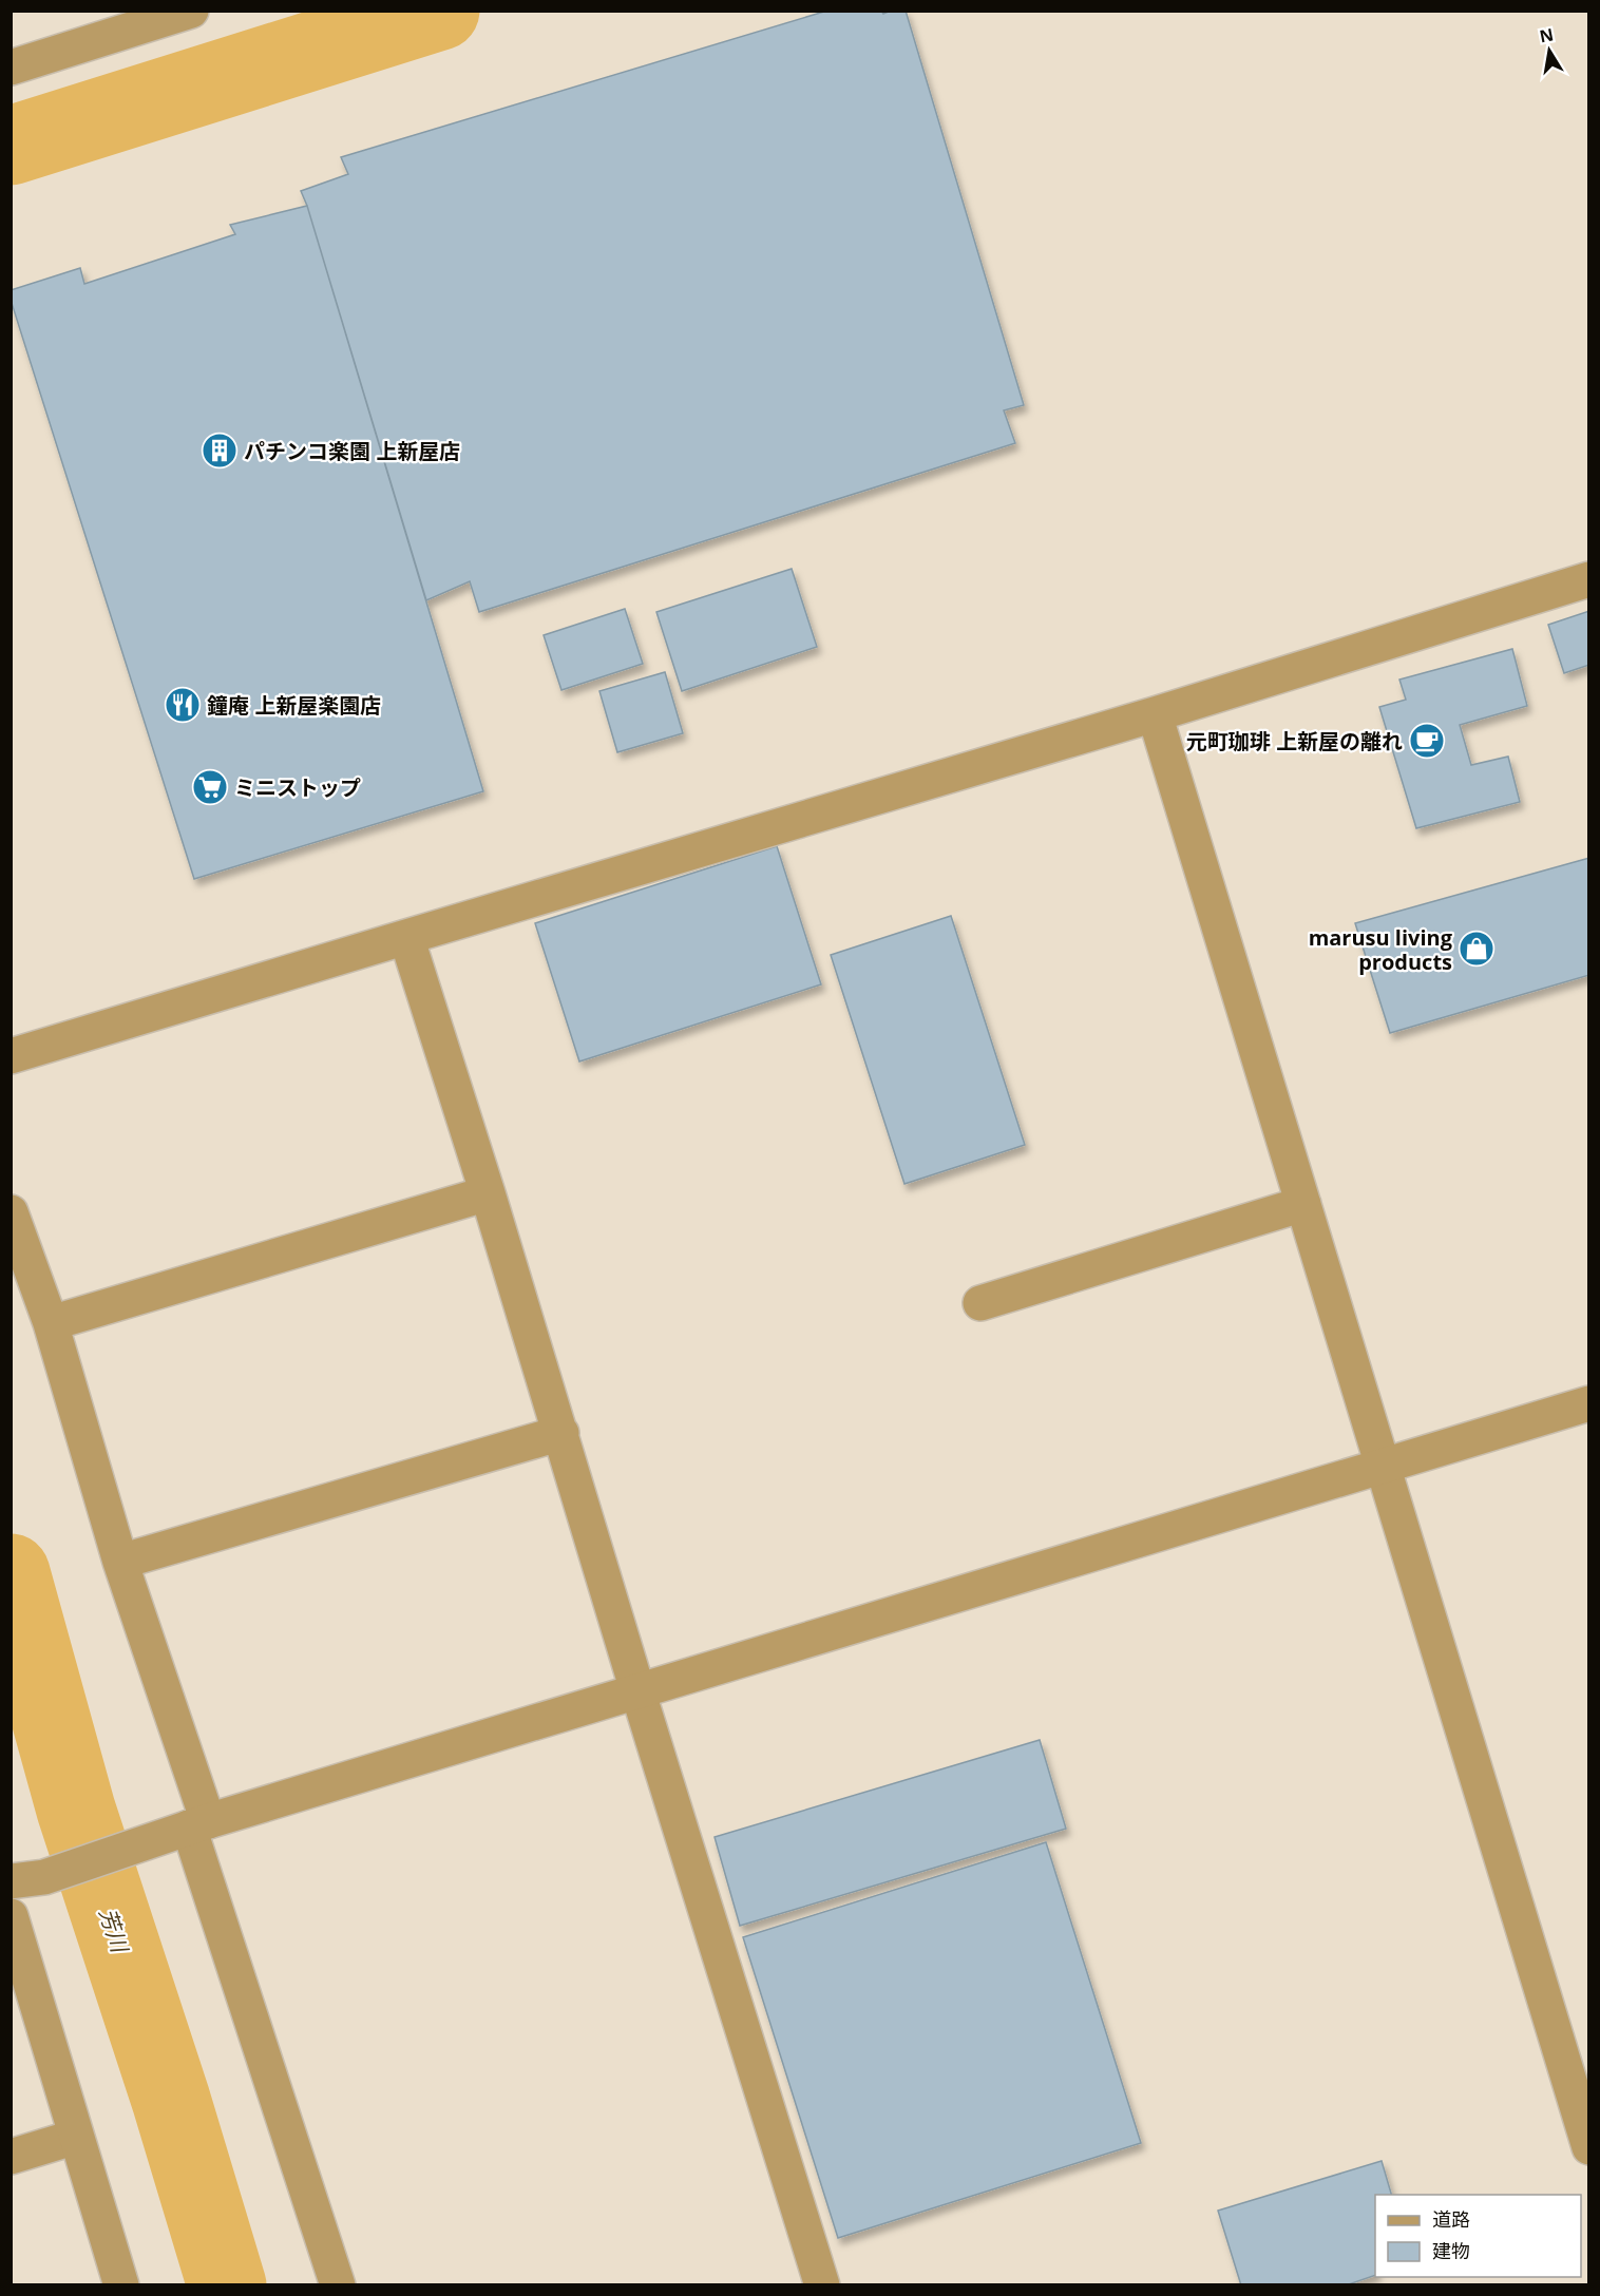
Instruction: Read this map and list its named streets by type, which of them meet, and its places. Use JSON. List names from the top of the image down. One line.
{"water":["芳川"],"places":{"building":["パチンコ楽園 上新屋店"],"restaurant":["鐘庵 上新屋楽園店"],"cafe":["元町珈琲 上新屋の離れ"],"supermarket":["ミニストップ"],"shop":["marusu living products"]},"legend":["道路","建物"],"north":"top"}
